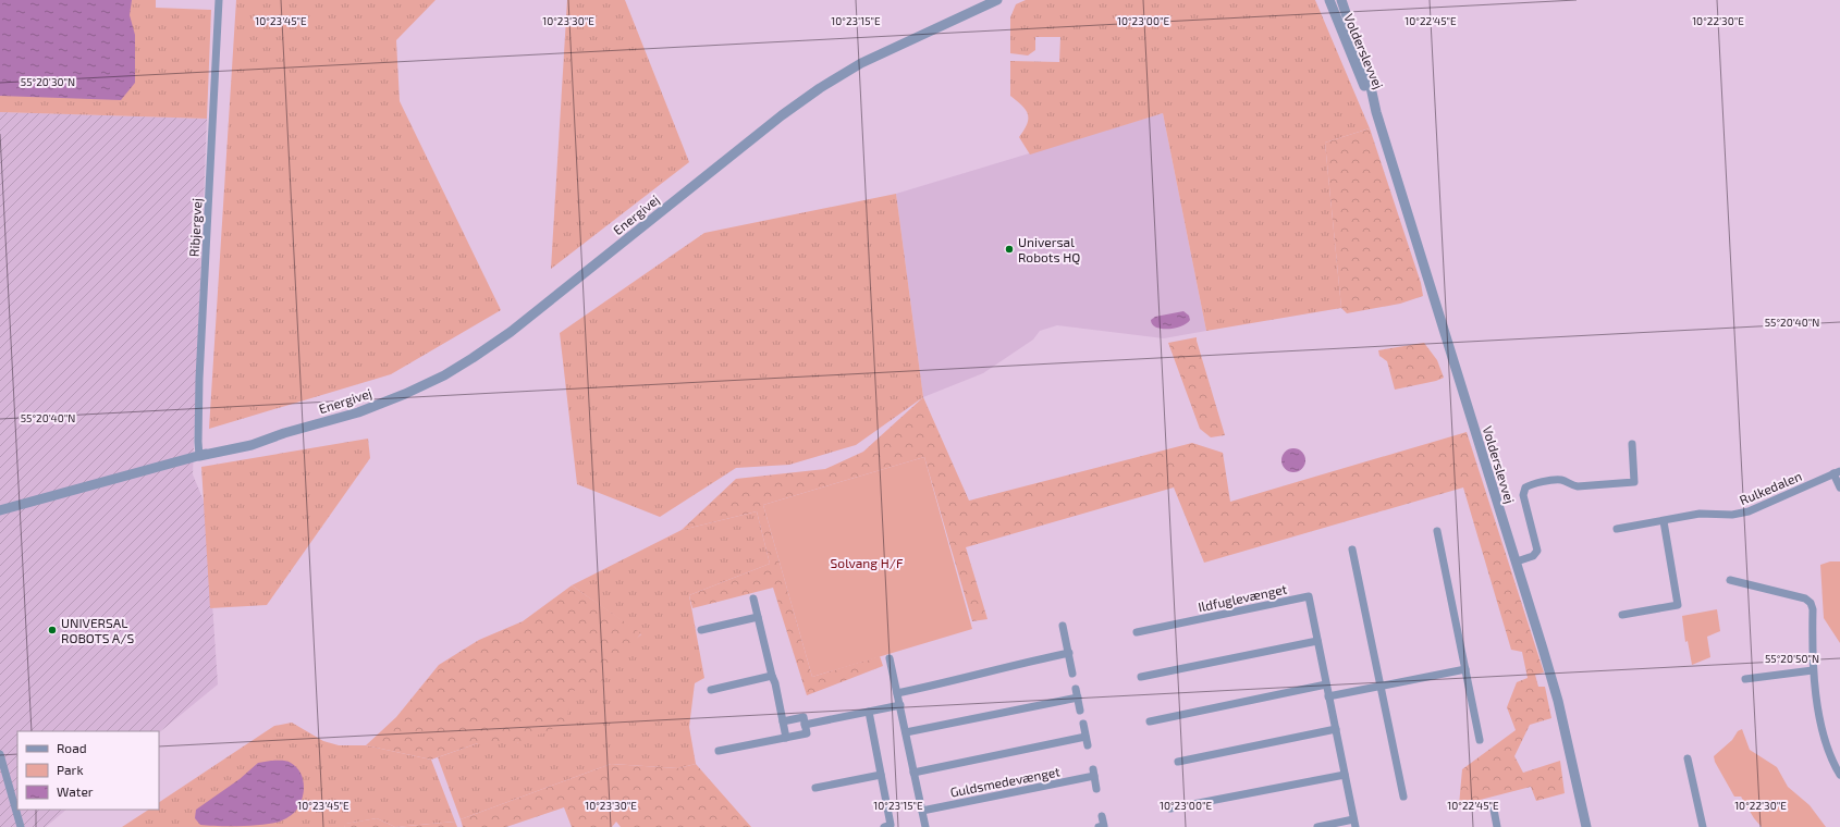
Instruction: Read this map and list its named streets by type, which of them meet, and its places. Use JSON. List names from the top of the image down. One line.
{"streets":{"street":["Volderslevvej","Energivej","Ribjergvej","Rulkedalen","Ildfuglevænget","Guldsmedevænget"]},"crossings":[["Energivej","Ribjergvej"]],"parks":["Solvang H/F"],"places":["Universal Robots HQ","UNIVERSAL ROBOTS A/S"],"legend":["Road","Park","Water"],"coordinates":["10°23'45\"E","10°23'30\"E","10°23'15\"E","10°23'00\"E","10°22'45\"E","10°22'30\"E","55°20'30\"N","55°20'40\"N","55°20'50\"N"]}
